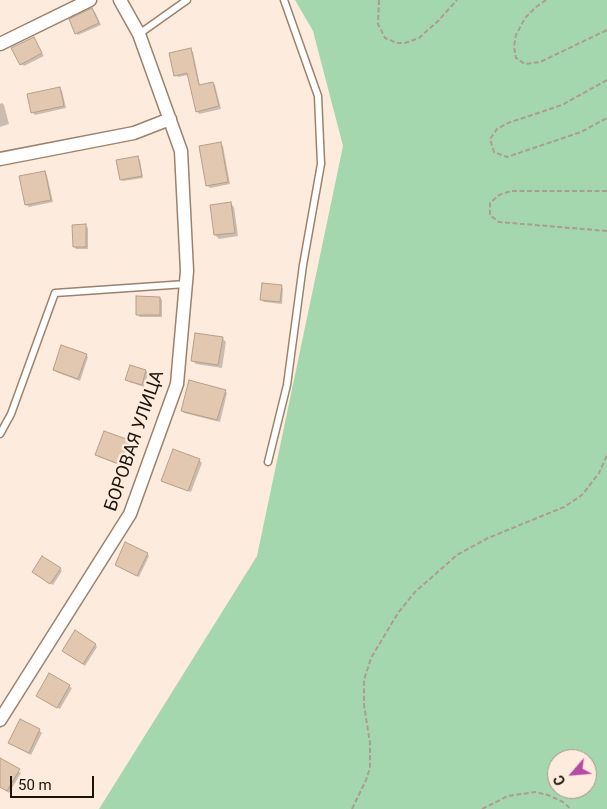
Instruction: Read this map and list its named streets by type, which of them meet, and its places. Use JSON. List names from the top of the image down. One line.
{"streets":{"street":["БОРОВАЯ УЛИЦА"]},"scale_bar":"50 m","north":"bottom left"}
